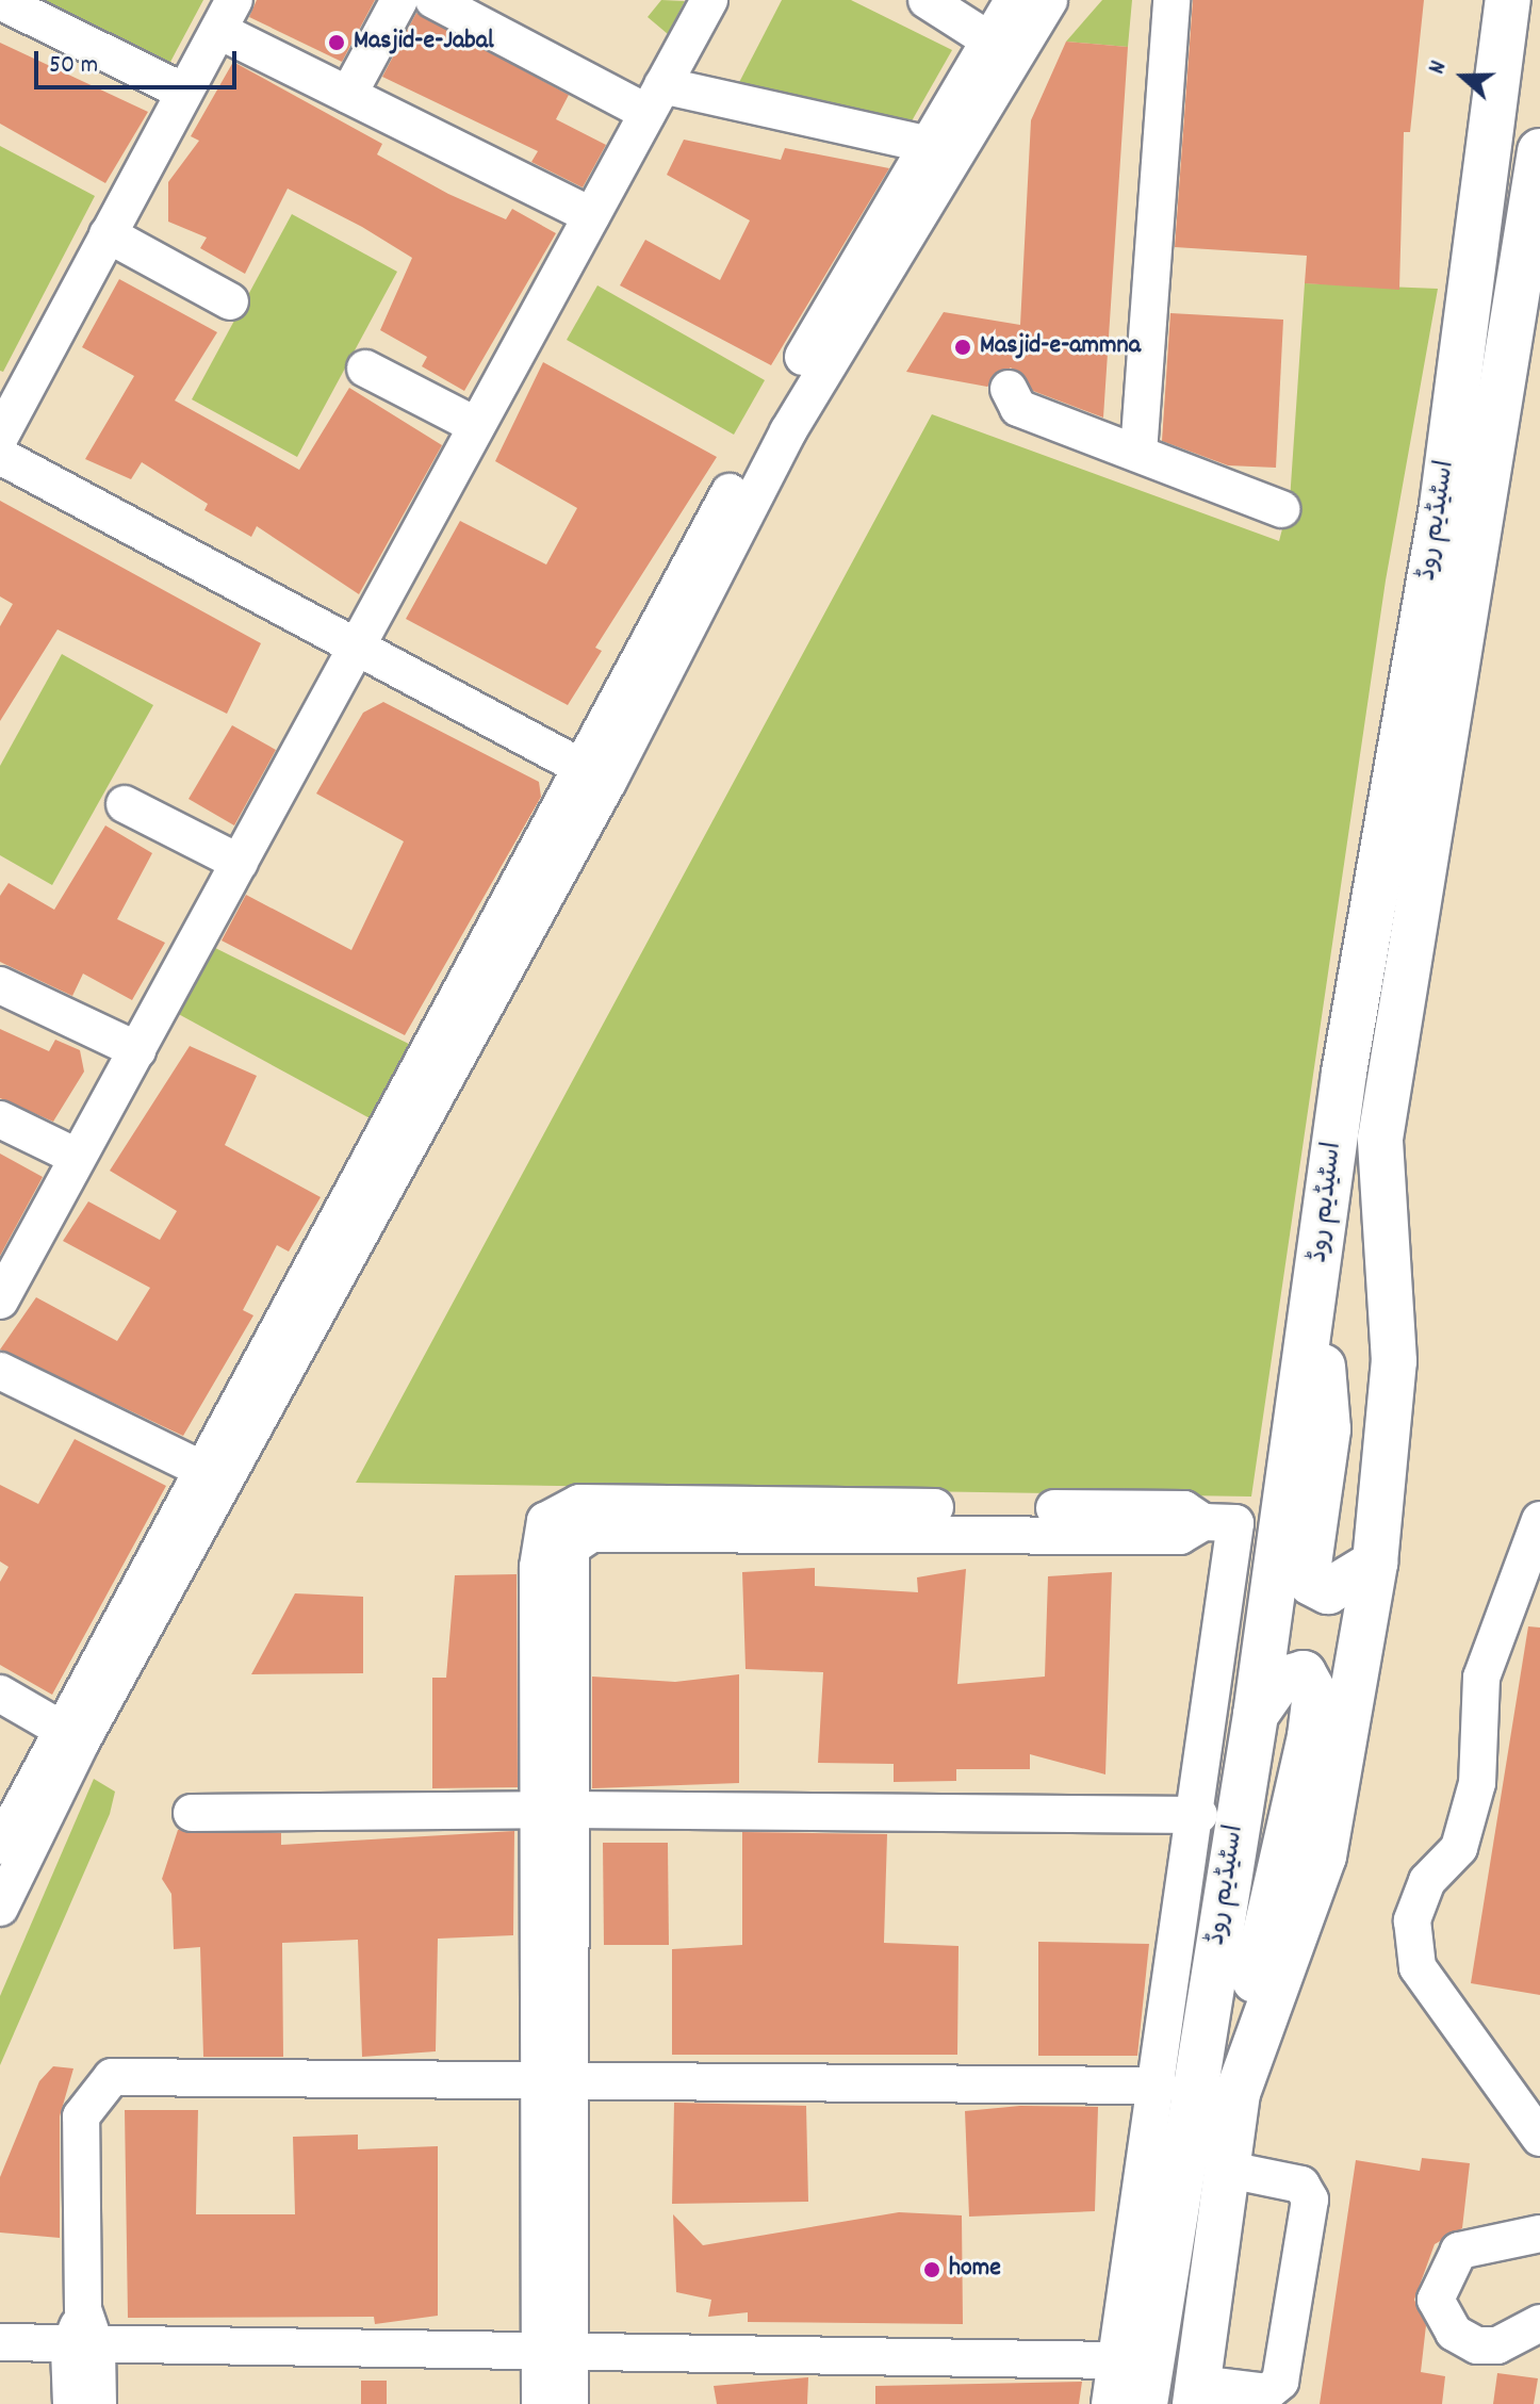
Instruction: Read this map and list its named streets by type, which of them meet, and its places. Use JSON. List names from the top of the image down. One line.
{"streets":{"main road":["اسٹیڈیم روڈ"]},"places":["Masjid-e-Jabal","Masjid-e-ammna","home"],"scale_bar":"50 m","north":"left"}
